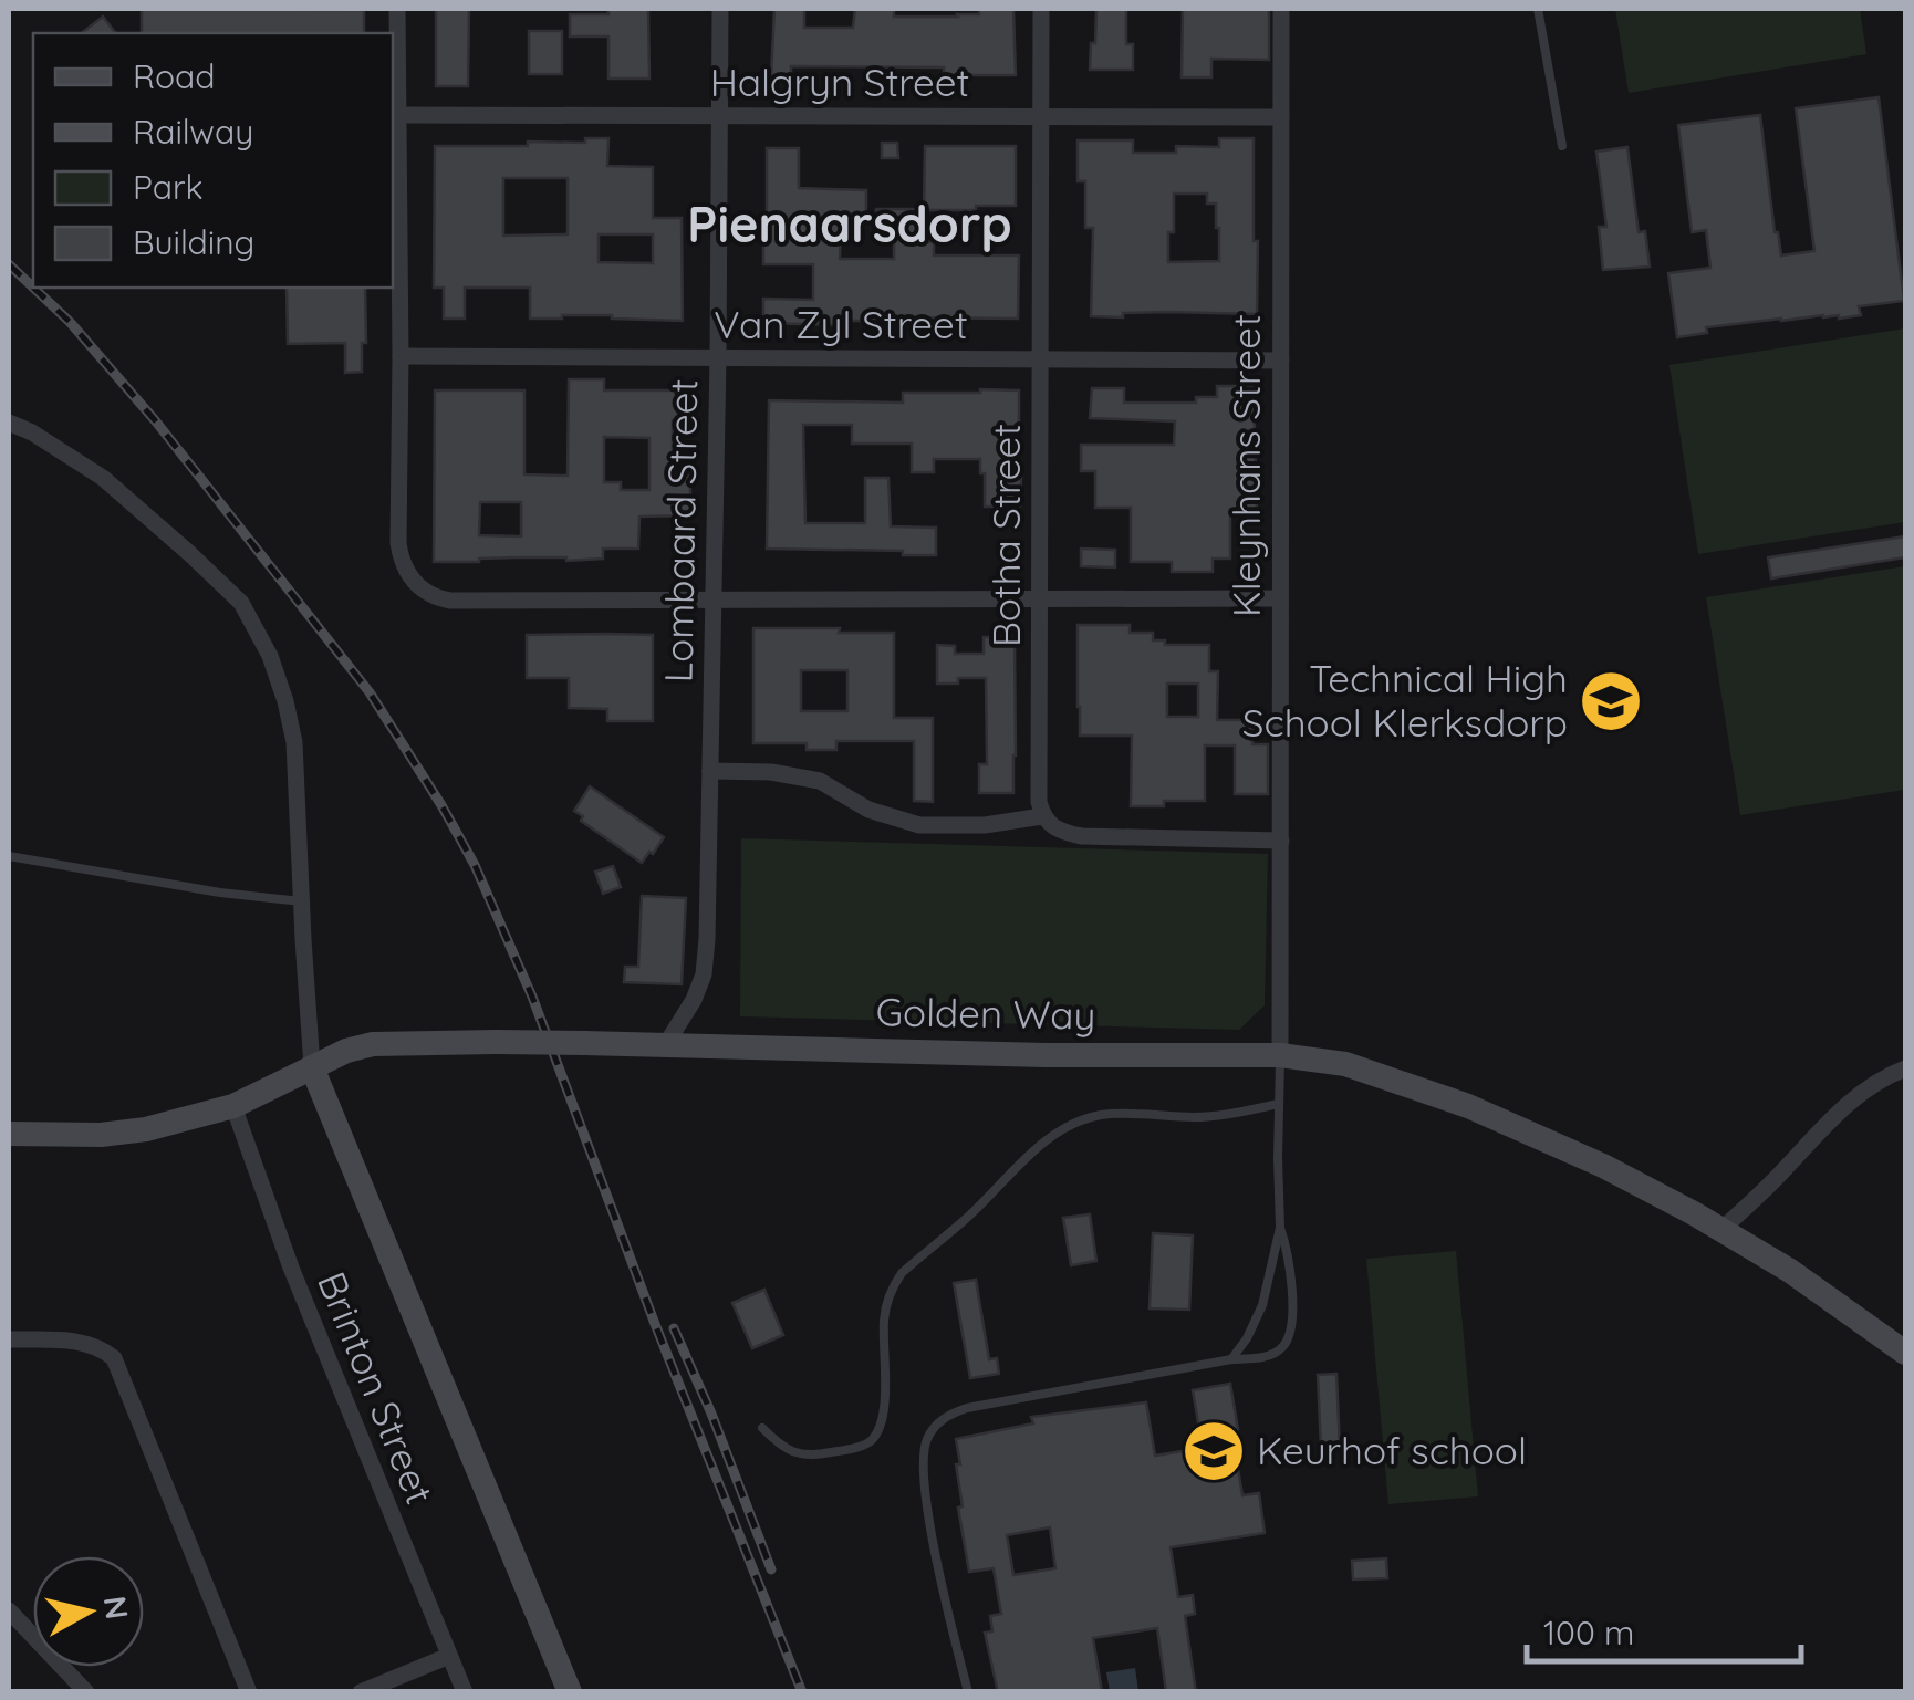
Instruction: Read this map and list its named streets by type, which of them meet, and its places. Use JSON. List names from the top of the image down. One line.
{"streets":{"street":["Halgryn Street","Van Zyl Street","Kleynhans Street","Lombaard Street","Botha Street","Golden Way","Brinton Street"]},"crossings":[["Halgryn Street","Kleynhans Street"],["Halgryn Street","Lombaard Street"],["Halgryn Street","Botha Street"],["Van Zyl Street","Kleynhans Street"],["Van Zyl Street","Lombaard Street"],["Van Zyl Street","Botha Street"],["Kleynhans Street","Golden Way"],["Lombaard Street","Golden Way"],["Golden Way","Brinton Street"]],"districts":["Pienaarsdorp"],"places":{"school or university":["Technical High School Klerksdorp","Keurhof school"]},"legend":["Road","Railway","Park","Building"],"scale_bar":"100 m","north":"right"}
